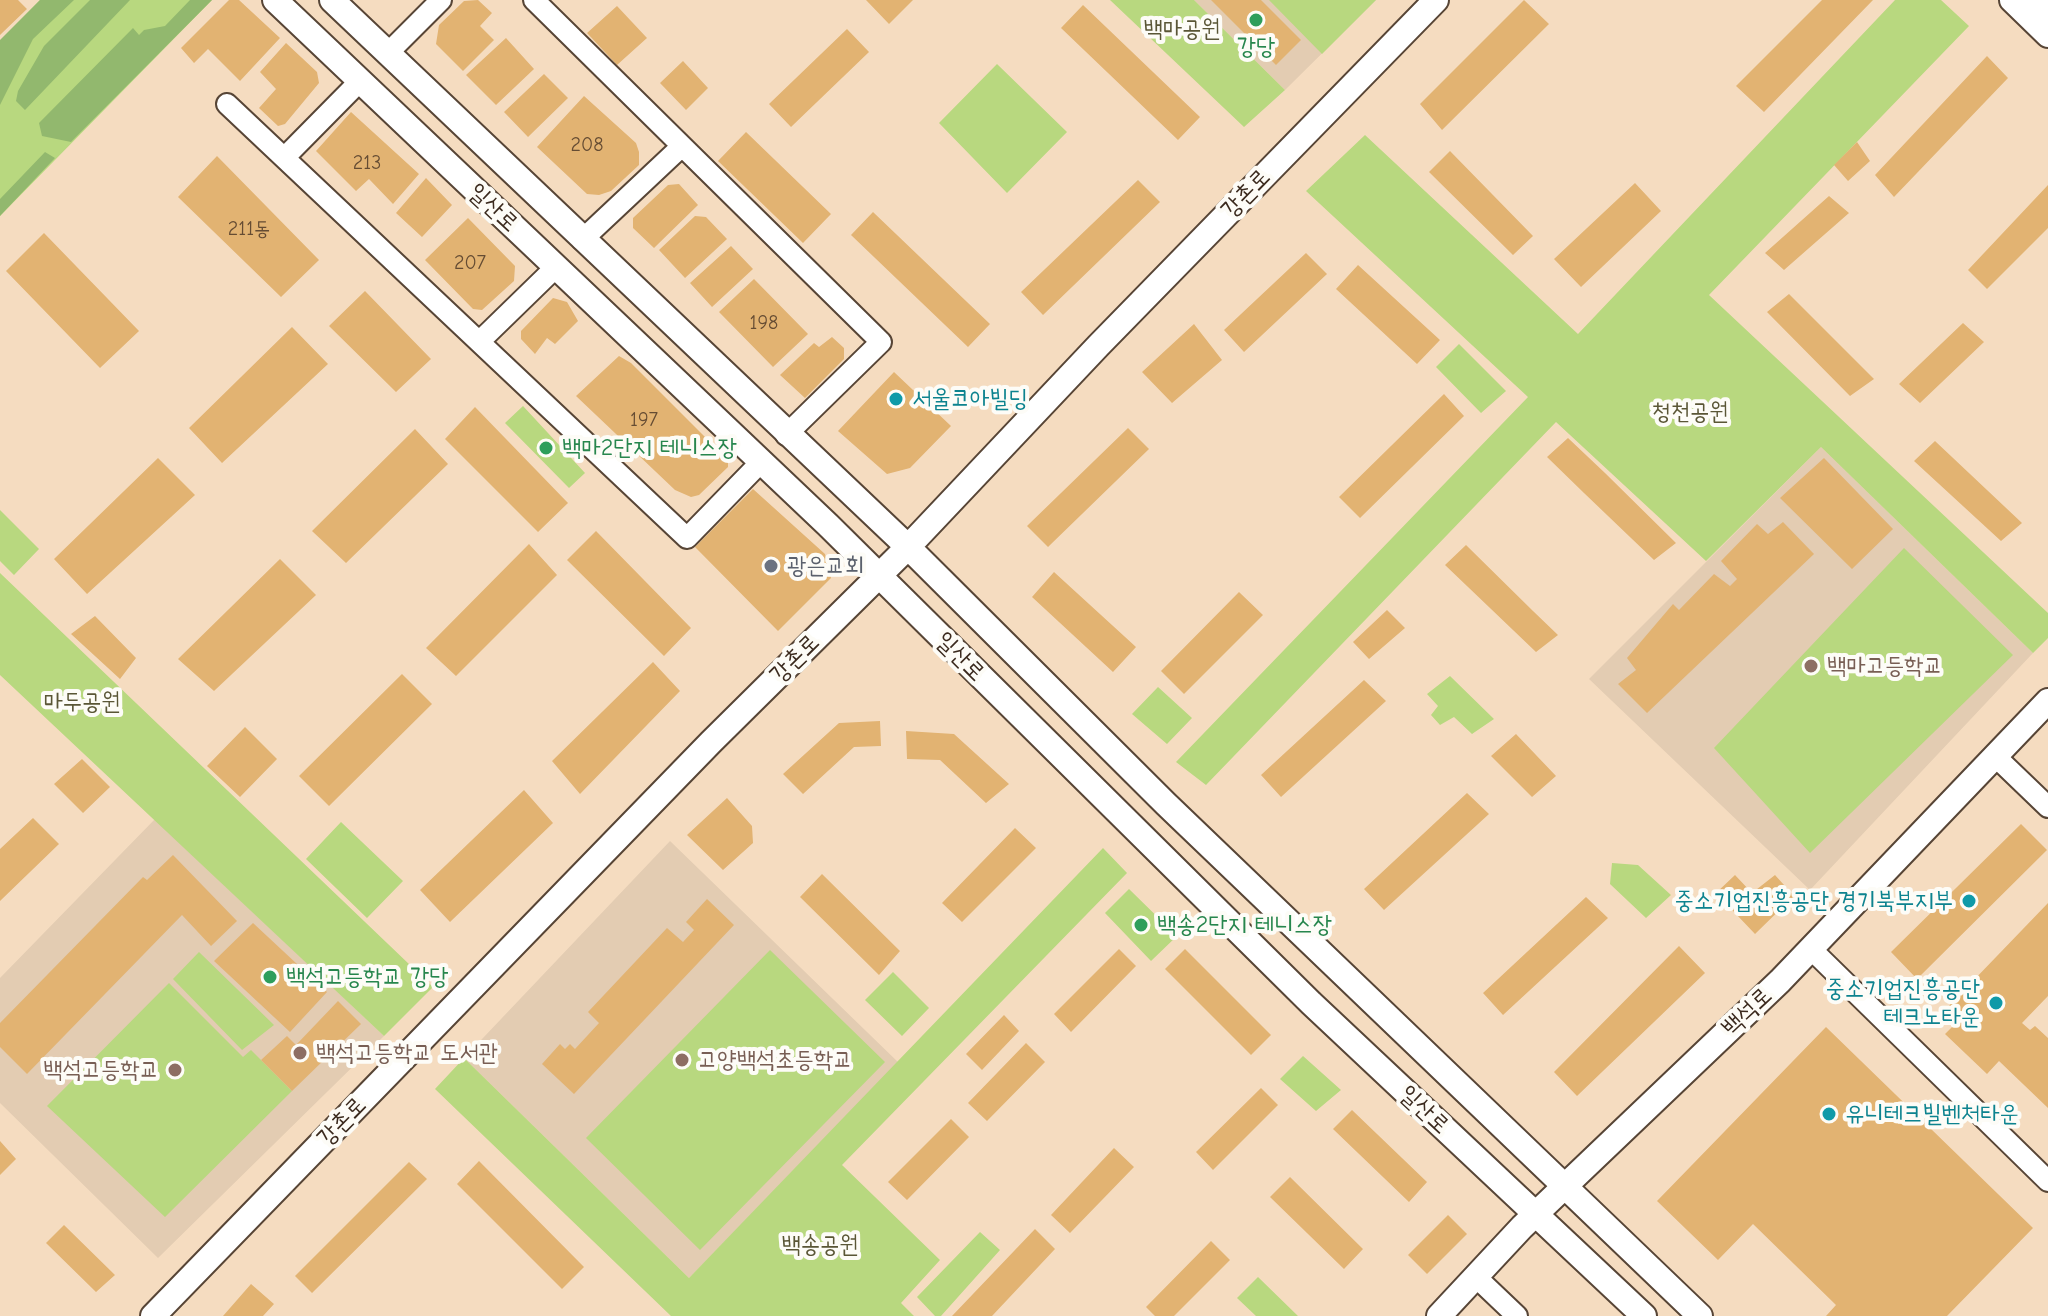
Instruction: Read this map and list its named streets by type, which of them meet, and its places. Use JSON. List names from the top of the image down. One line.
{"streets":{"main road":["강촌로","일산로","백석로"]},"crossings":[["강촌로","일산로"],["일산로","백석로"]],"parks":["백마공원","청천공원","마두공원","백송공원"],"places":["강당","서울코아빌딩","백마2단지 테니스장","광은교회","백마고등학교","중소기업진흥공단 경기북부지부","백송2단지 테니스장","백석고등학교 강당","중소기업진흥공단 테크노타운","백석고등학교 도서관","고양백석초등학교","백석고등학교","유니테크빌벤처타운"],"house_numbers":["208","213","211동","207","198","197"]}
